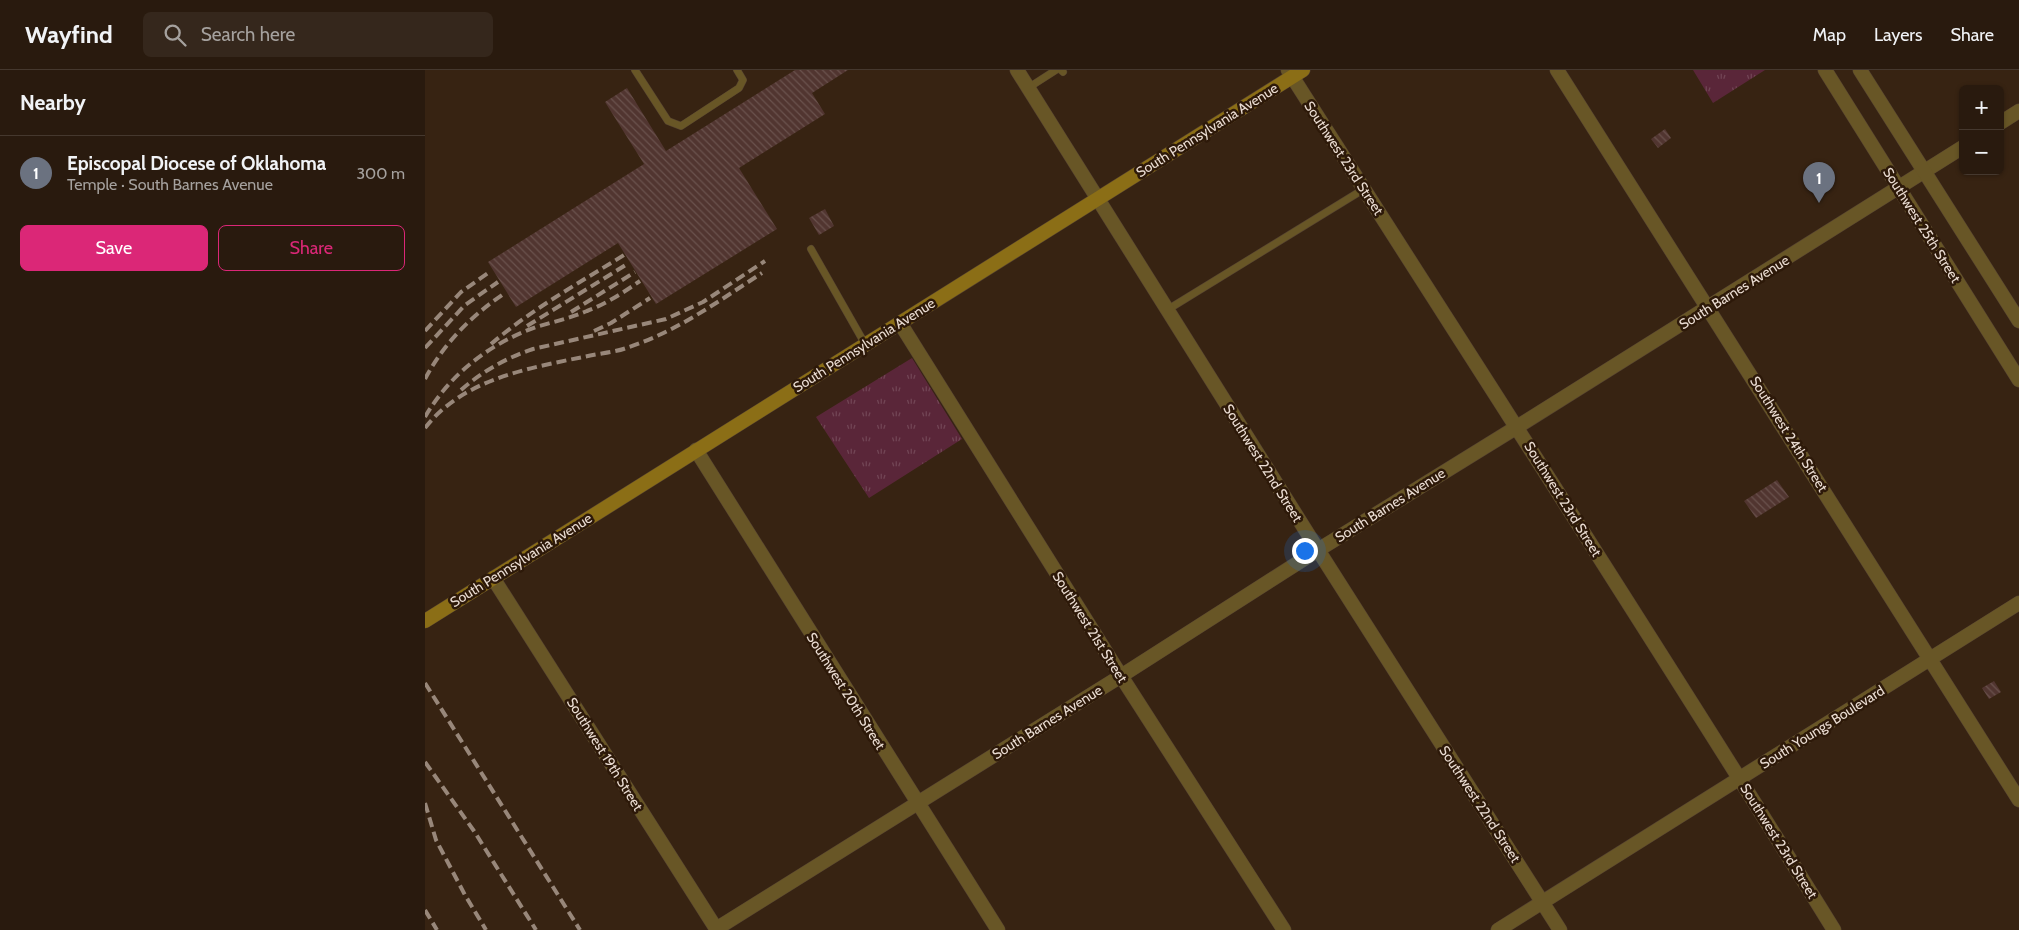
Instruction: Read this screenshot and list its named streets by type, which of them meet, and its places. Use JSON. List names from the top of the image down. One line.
{"streets":{"main road":["South Pennsylvania Avenue"],"street":["Southwest 23rd Street","Southwest 25th Street","South Barnes Avenue","Southwest 24th Street","Southwest 22nd Street","Southwest 21st Street","Southwest 20th Street","South Youngs Boulevard","Southwest 19th Street"]},"crossings":[["South Pennsylvania Avenue","Southwest 23rd Street"],["South Pennsylvania Avenue","Southwest 22nd Street"],["South Pennsylvania Avenue","Southwest 21st Street"],["South Pennsylvania Avenue","Southwest 20th Street"],["South Pennsylvania Avenue","Southwest 19th Street"],["Southwest 23rd Street","South Barnes Avenue"],["Southwest 23rd Street","South Youngs Boulevard"],["Southwest 25th Street","South Barnes Avenue"],["South Barnes Avenue","Southwest 24th Street"],["South Barnes Avenue","Southwest 22nd Street"],["South Barnes Avenue","Southwest 21st Street"],["South Barnes Avenue","Southwest 20th Street"],["South Barnes Avenue","Southwest 19th Street"],["Southwest 24th Street","South Youngs Boulevard"],["Southwest 22nd Street","South Youngs Boulevard"]],"page":{"header":"Wayfind","search":"Search here","nav":["Map","Layers","Share"],"heading":"Nearby","map_buttons":["+","−"],"list":[{"mark":"1","name":"Episcopal Diocese of Oklahoma","note":"Temple · South Barnes Avenue","value":"300 m"}],"pins":"1","buttons":["Save","Share"]}}
